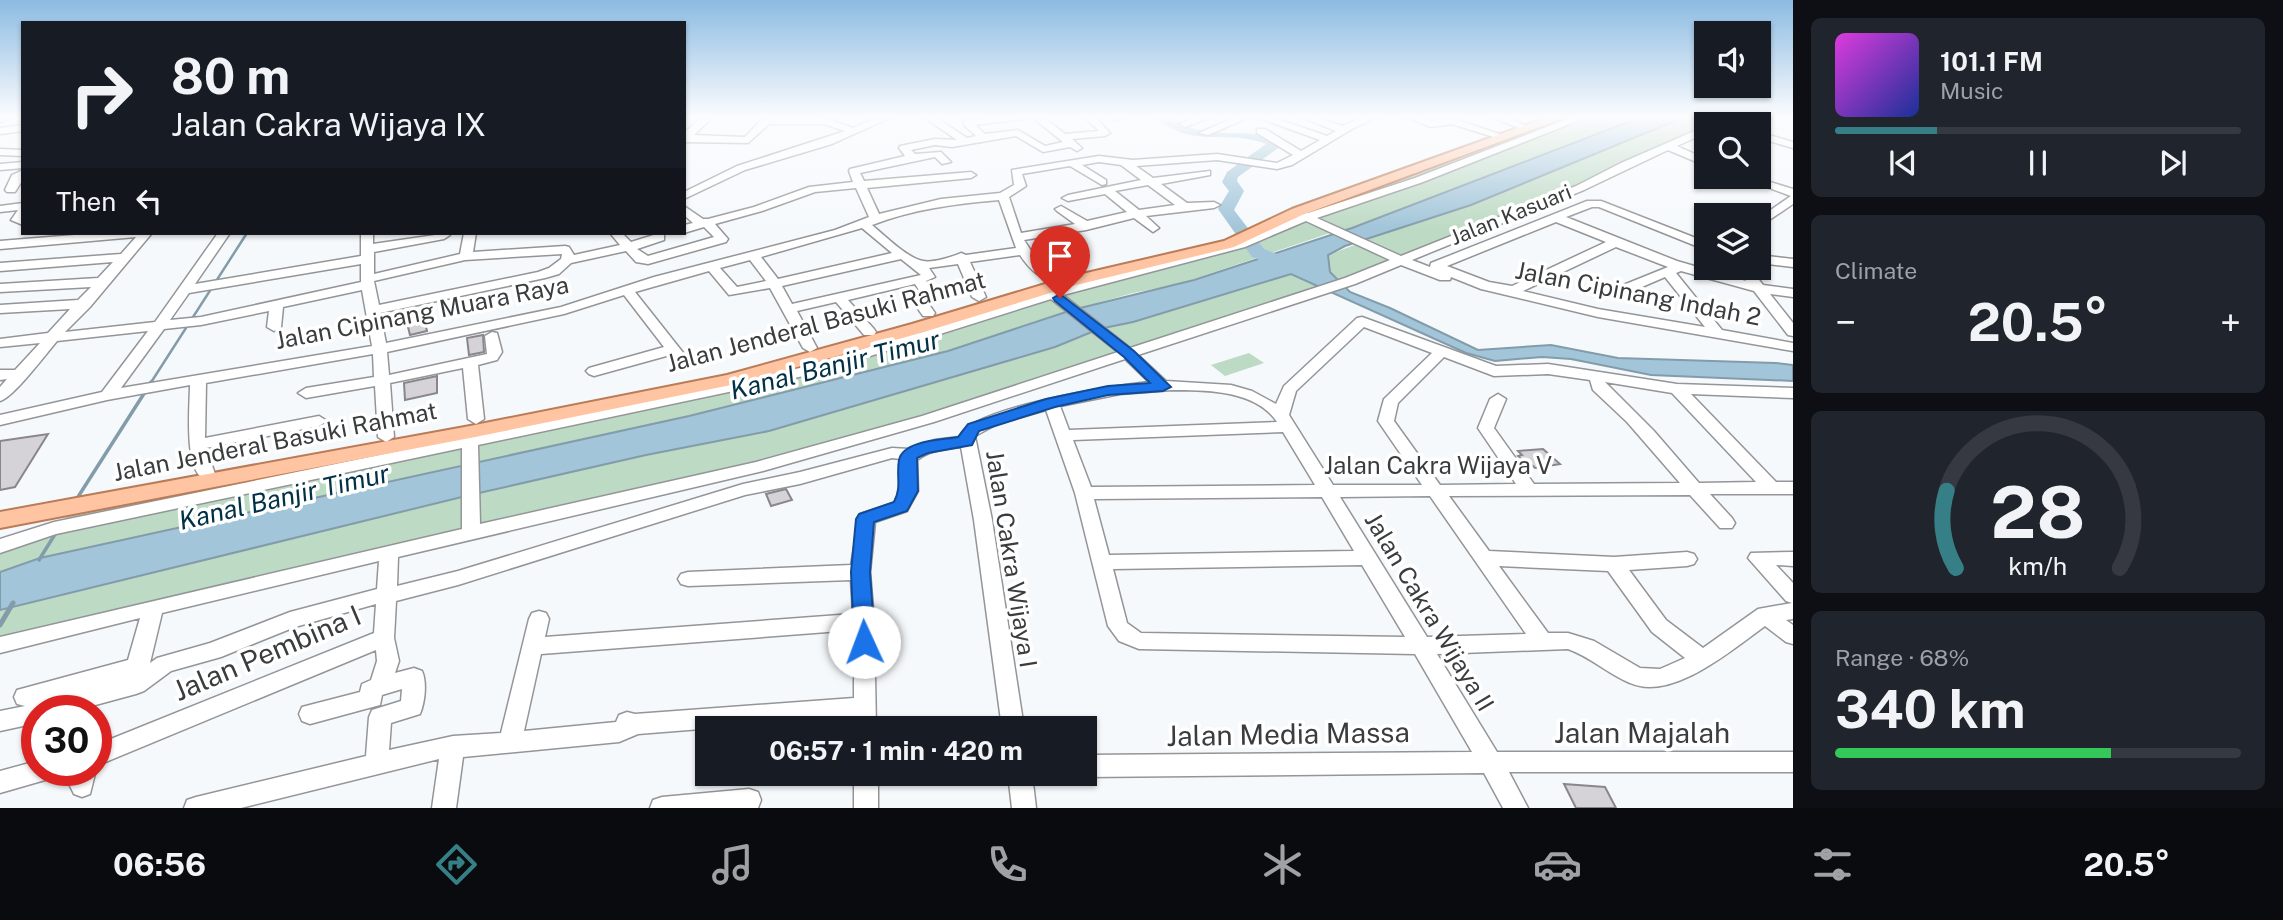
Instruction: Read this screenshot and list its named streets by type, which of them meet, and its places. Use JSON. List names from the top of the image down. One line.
{"streets":{"main road":["Jalan Jenderal Basuki Rahmat"],"street":["Jalan Kasuari","Jalan Cipinang Indah 2","Jalan Cipinang Muara Raya","Jalan Cakra Wijaya V","Jalan Cakra Wijaya I","Jalan Cakra Wijaya II","Jalan Pembina I","Jalan Majalah","Jalan Media Massa"]},"crossings":[["Jalan Kasuari","Jalan Cipinang Indah 2"],["Jalan Cipinang Indah 2","Jalan Jenderal Basuki Rahmat"],["Jalan Cakra Wijaya V","Jalan Cakra Wijaya II"],["Jalan Cakra Wijaya I","Jalan Cakra Wijaya II"],["Jalan Cakra Wijaya II","Jalan Majalah"],["Jalan Cakra Wijaya II","Jalan Media Massa"],["Jalan Majalah","Jalan Media Massa"]],"water":["Kanal Banjir Timur"],"page":{"turn":["80 m","Jalan Cakra Wijaya IX"],"song":["101.1 FM","Music"],"then":"Then","tile":["Climate",["Range · 68%","340 km"]],"heat":["−","20.5°","+"],"limit":"30","trip":"06:57 · 1 min · 420 m","tabs":["06:56","20.5°"],"gauge":["28","km/h"]}}
